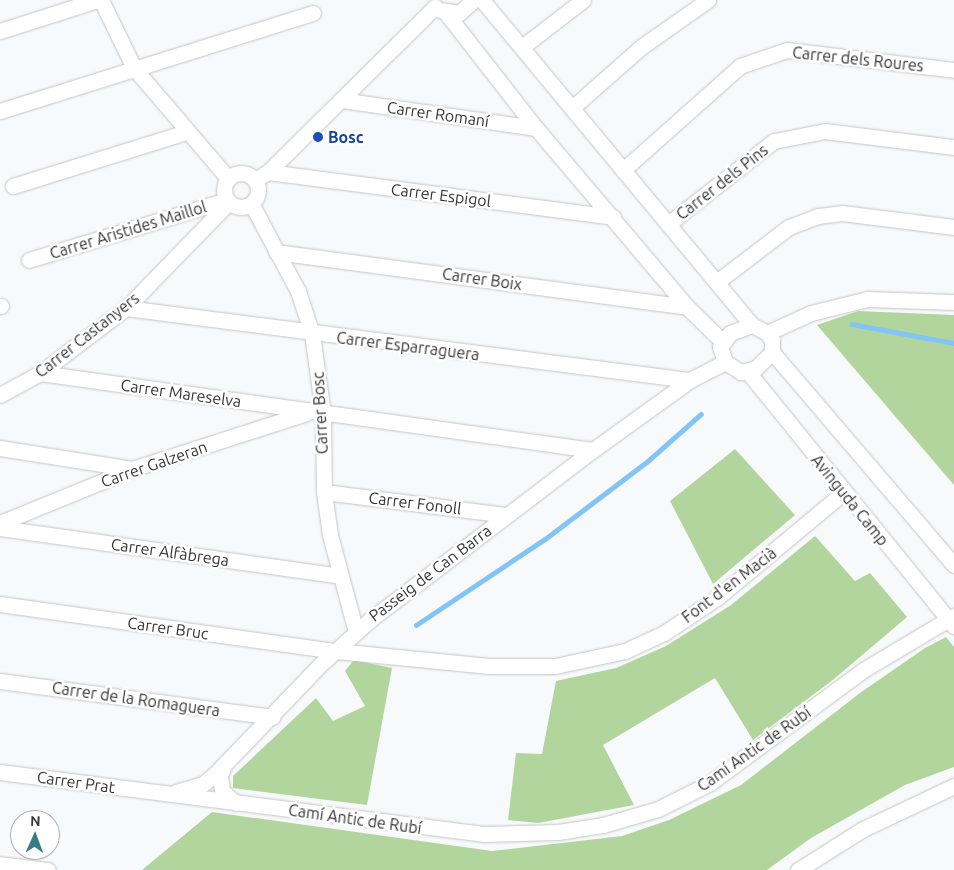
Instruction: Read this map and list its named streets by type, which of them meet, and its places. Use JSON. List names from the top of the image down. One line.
{"streets":{"street":["Carrer dels Roures","Carrer Romaní","Carrer dels Pins","Carrer Espigol","Carrer Aristides Maillol","Carrer Boix","Carrer Castanyers","Carrer Esparraguera","Carrer Mareselva","Carrer Bosc","Carrer Galzeran","Avinguda Camp","Carrer Fonoll","Carrer Alfàbrega","Passeig de Can Barra","Font d'en Macià","Carrer Bruc","Carrer de la Romaguera","Camí Antic de Rubí","Carrer Prat"]},"crossings":[["Carrer Aristides Maillol","Carrer Castanyers"],["Carrer Aristides Maillol","Carrer Bosc"],["Carrer Boix","Carrer Bosc"],["Carrer Castanyers","Carrer Esparraguera"],["Carrer Castanyers","Carrer Mareselva"],["Carrer Castanyers","Carrer Bosc"],["Carrer Esparraguera","Carrer Bosc"],["Carrer Esparraguera","Passeig de Can Barra"],["Carrer Mareselva","Carrer Bosc"],["Carrer Mareselva","Carrer Galzeran"],["Carrer Bosc","Carrer Galzeran"],["Carrer Bosc","Carrer Fonoll"],["Carrer Bosc","Carrer Alfàbrega"],["Carrer Bosc","Passeig de Can Barra"],["Carrer Galzeran","Passeig de Can Barra"],["Avinguda Camp","Passeig de Can Barra"],["Avinguda Camp","Font d'en Macià"],["Avinguda Camp","Camí Antic de Rubí"],["Carrer Fonoll","Passeig de Can Barra"],["Passeig de Can Barra","Font d'en Macià"],["Passeig de Can Barra","Carrer Bruc"],["Passeig de Can Barra","Carrer de la Romaguera"],["Passeig de Can Barra","Camí Antic de Rubí"],["Passeig de Can Barra","Carrer Prat"],["Font d'en Macià","Carrer Bruc"],["Camí Antic de Rubí","Carrer Prat"]],"places":["Bosc"],"north":"top"}
